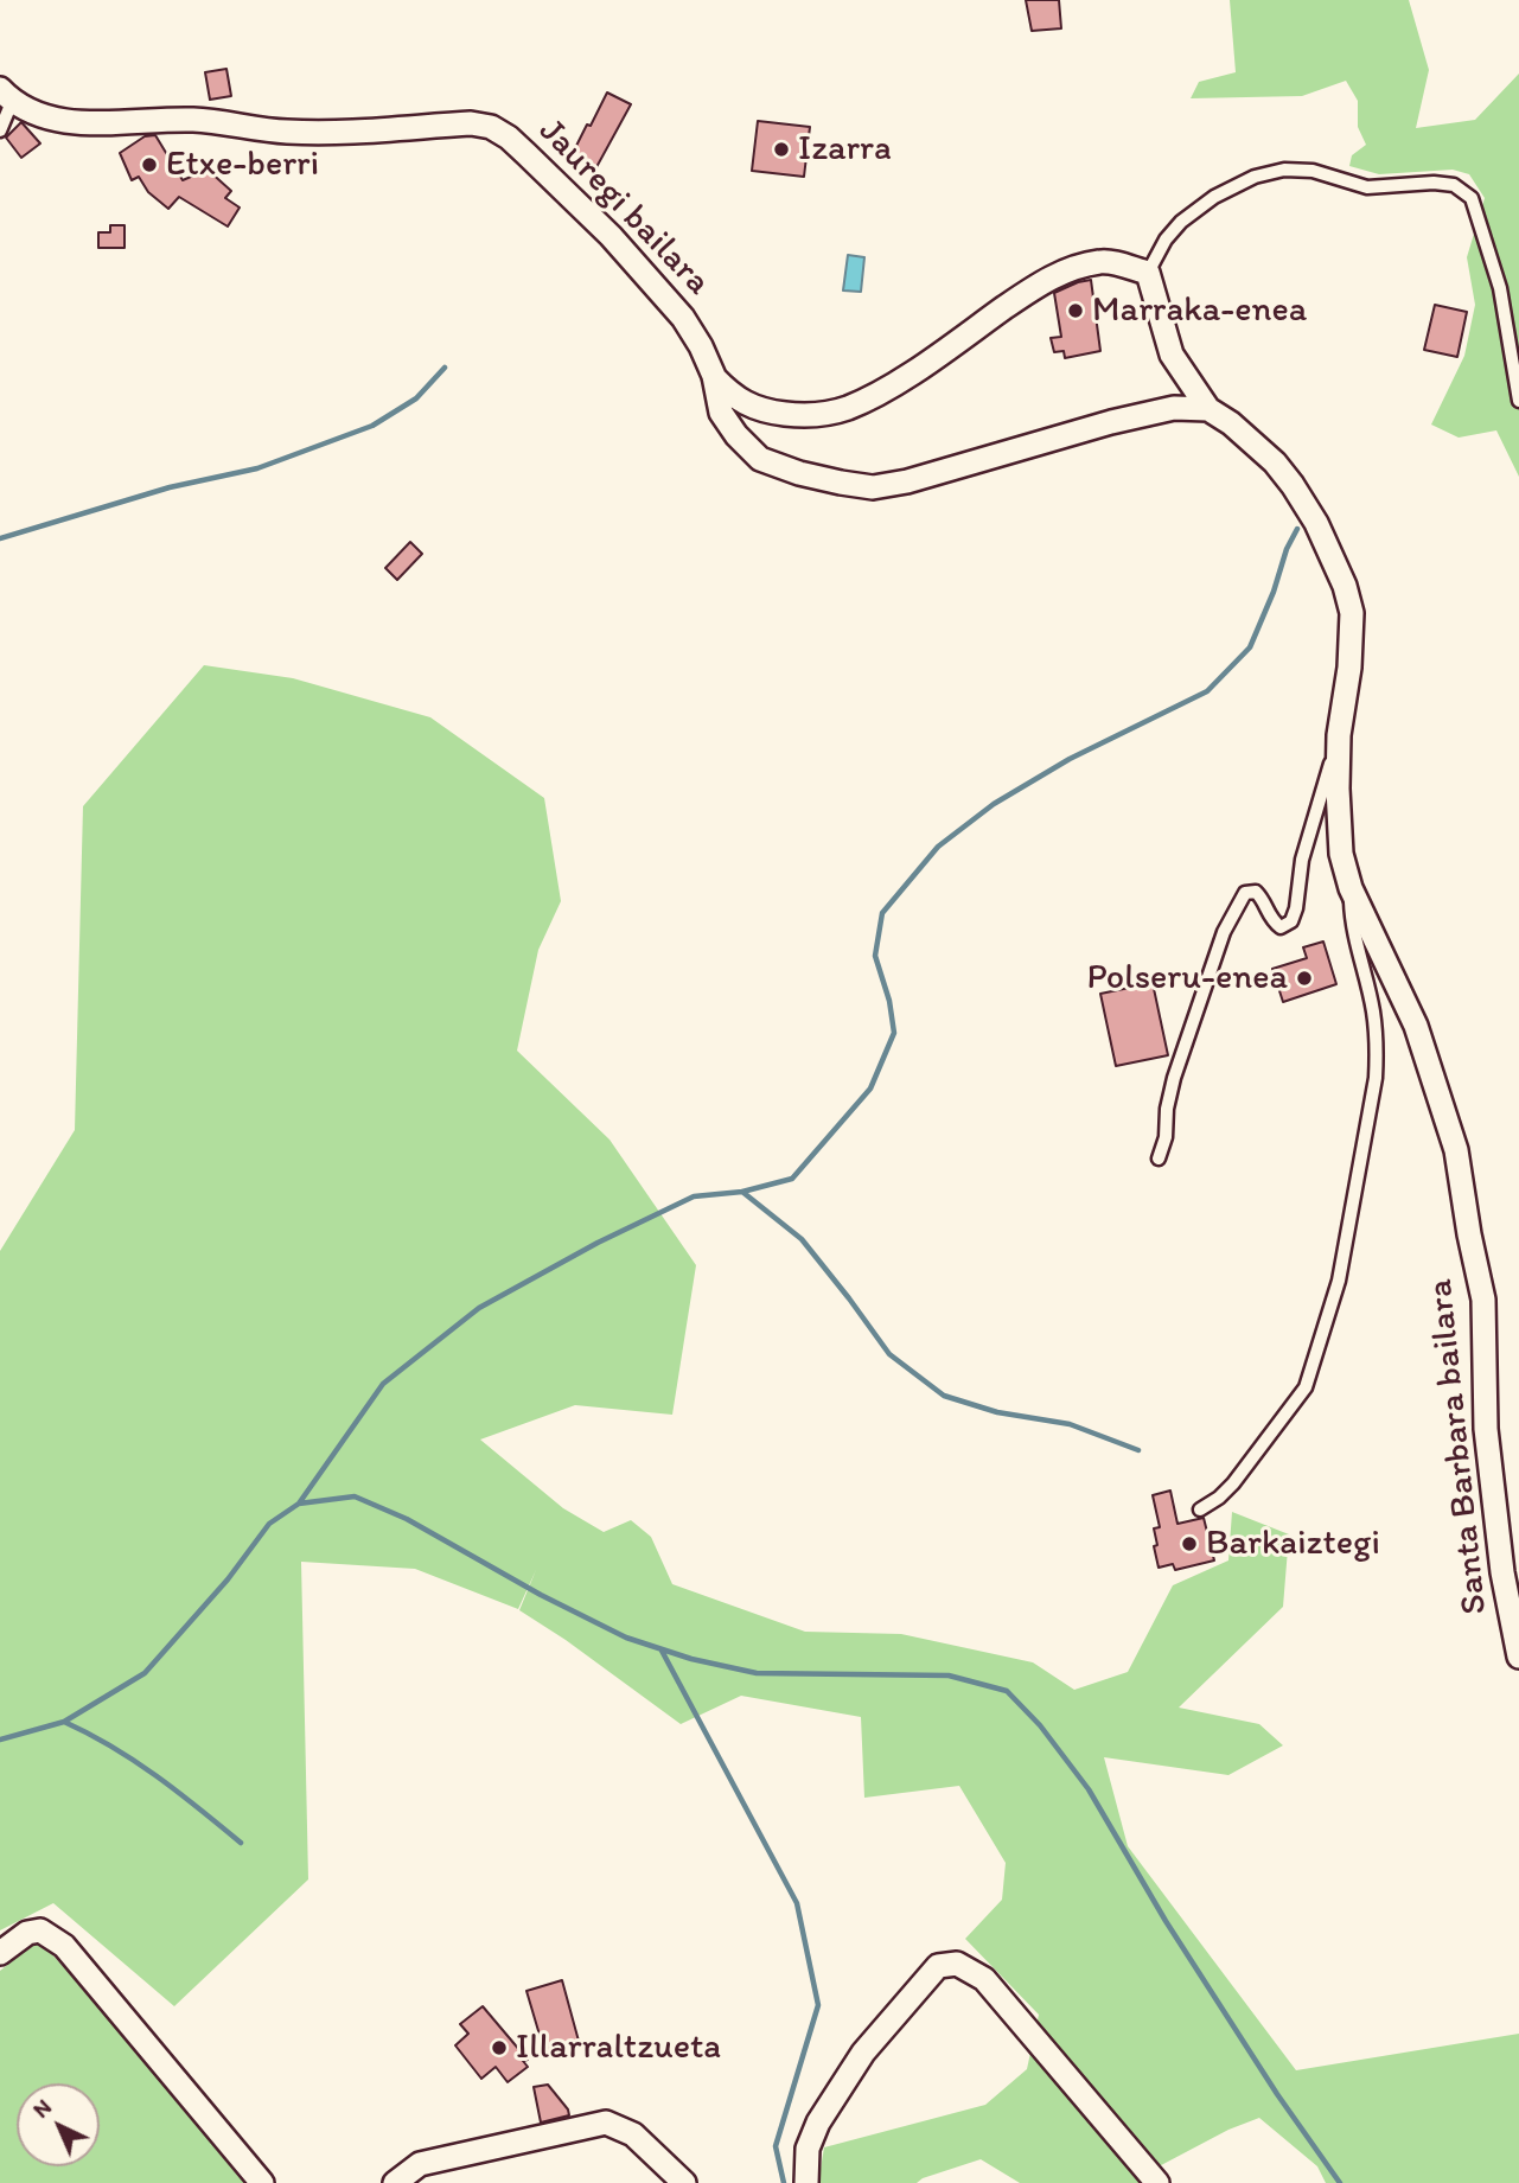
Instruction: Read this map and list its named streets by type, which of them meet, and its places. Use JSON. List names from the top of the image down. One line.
{"streets":{"street":["Jauregi bailara","Santa Barbara bailara"]},"crossings":[["Jauregi bailara","Santa Barbara bailara"]],"places":["Izarra","Etxe-berri","Marraka-enea","Polseru-enea","Barkaiztegi","Illarraltzueta"],"north":"top left"}
